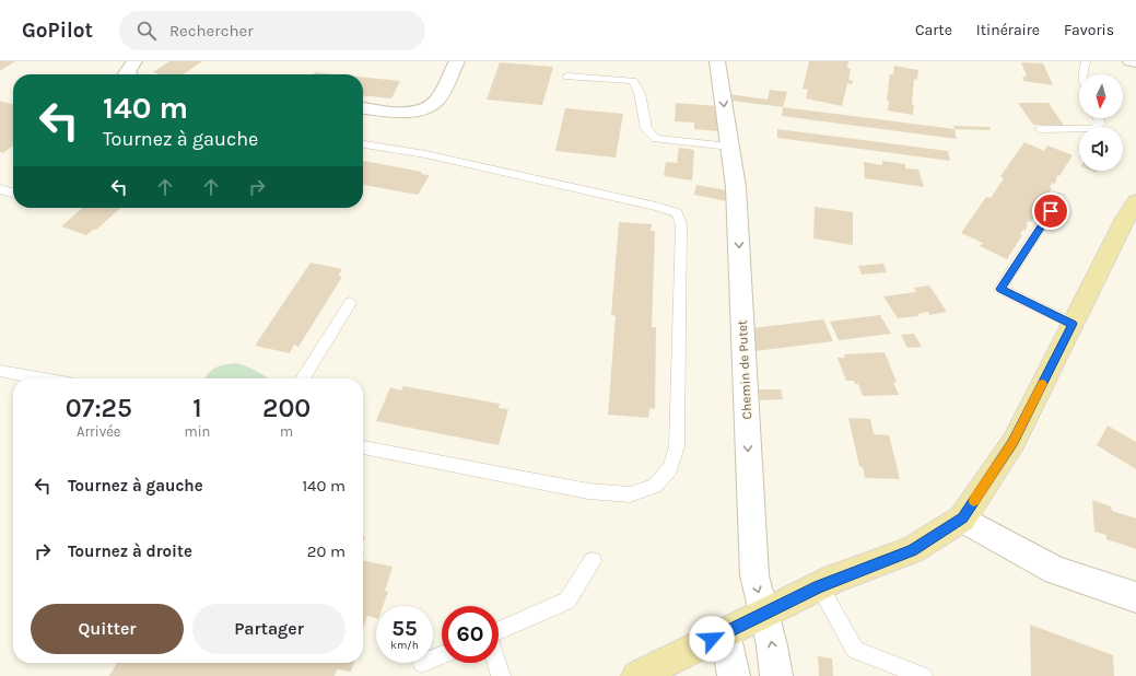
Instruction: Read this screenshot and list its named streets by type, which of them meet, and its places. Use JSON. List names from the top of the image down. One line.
{"streets":{"street":["Chemin de Putet"]},"north":"bottom","page":{"header":"GoPilot","search":"Rechercher","nav":["Carte","Itinéraire","Favoris"],"turn":["140 m","Tournez à gauche"],"eta":["07:25","Arrivée","1","min","200","m"],"list":[{"name":"Tournez à gauche","value":"140 m"},{"name":"Tournez à droite","value":"20 m"}],"buttons":["Quitter","Partager"],"speed":"55 km/h","limit":"60"}}
